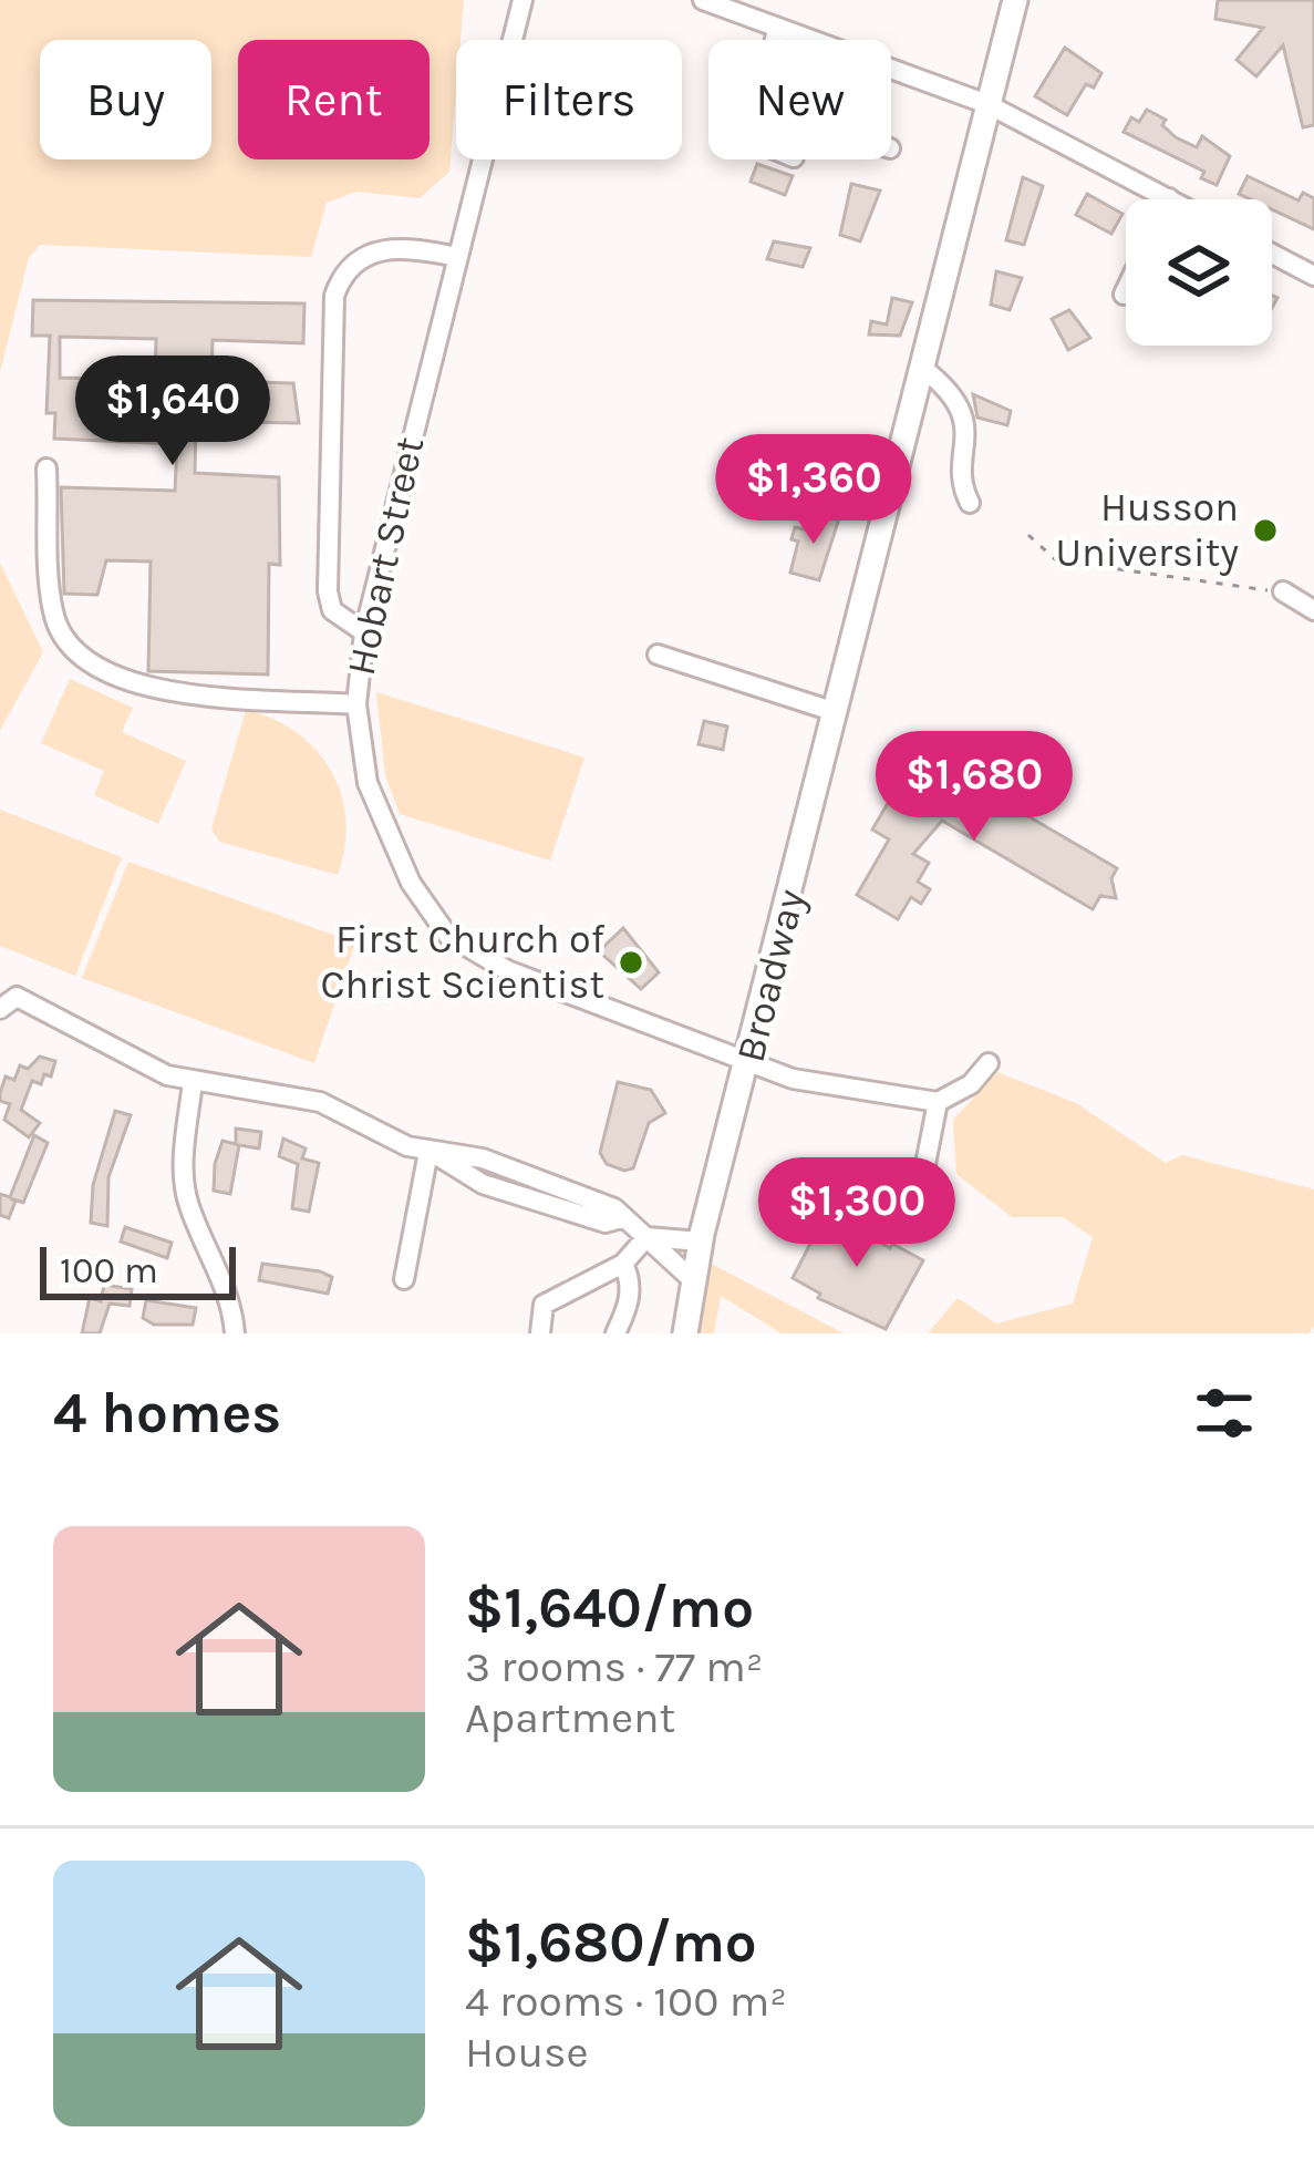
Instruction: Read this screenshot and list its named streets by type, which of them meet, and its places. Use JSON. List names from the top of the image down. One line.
{"streets":{"main road":["Broadway"],"street":["Hobart Street"]},"crossings":[["Hobart Street","Broadway"]],"places":["Husson University","First Church of Christ Scientist"],"scale_bar":"100 m","page":{"chip":["Buy","Rent","Filters","New"],"price":["$1,640","$1,360","$1,680","$1,300"],"scale":"100 m","heading":"4 homes","list":[{"name":"$1,640/mo","note":"3 rooms · 77 m² · Apartment"},{"name":"$1,680/mo","note":"4 rooms · 100 m² · House"}]}}
